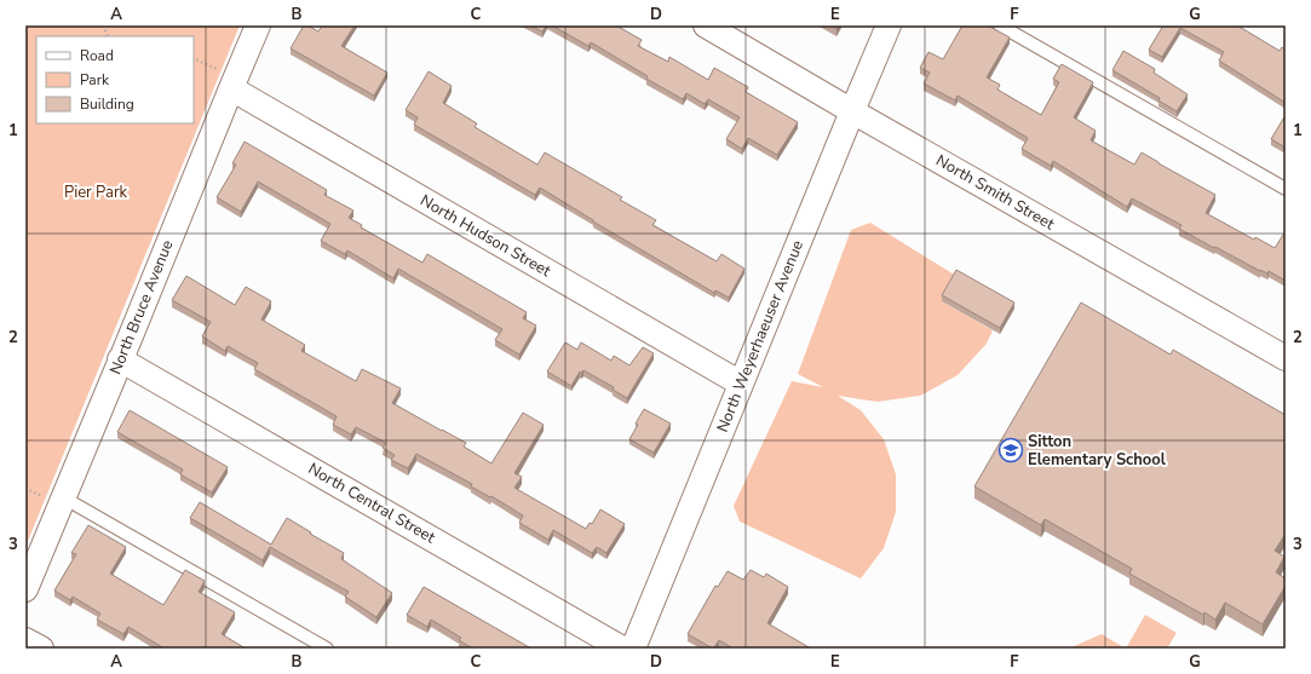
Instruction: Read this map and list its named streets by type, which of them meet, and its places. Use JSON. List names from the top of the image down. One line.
{"streets":{"street":["North Smith Street","North Hudson Street","North Bruce Avenue","North Weyerhaeuser Avenue","North Central Street"]},"crossings":[["North Smith Street","North Weyerhaeuser Avenue"],["North Hudson Street","North Bruce Avenue"],["North Hudson Street","North Weyerhaeuser Avenue"],["North Bruce Avenue","North Central Street"]],"parks":["Pier Park"],"places":{"school or university":["Sitton Elementary School"]},"legend":["Road","Park","Building"],"grid":{"columns":["A","B","C","D","E","F","G"],"rows":["1","2","3"]}}
